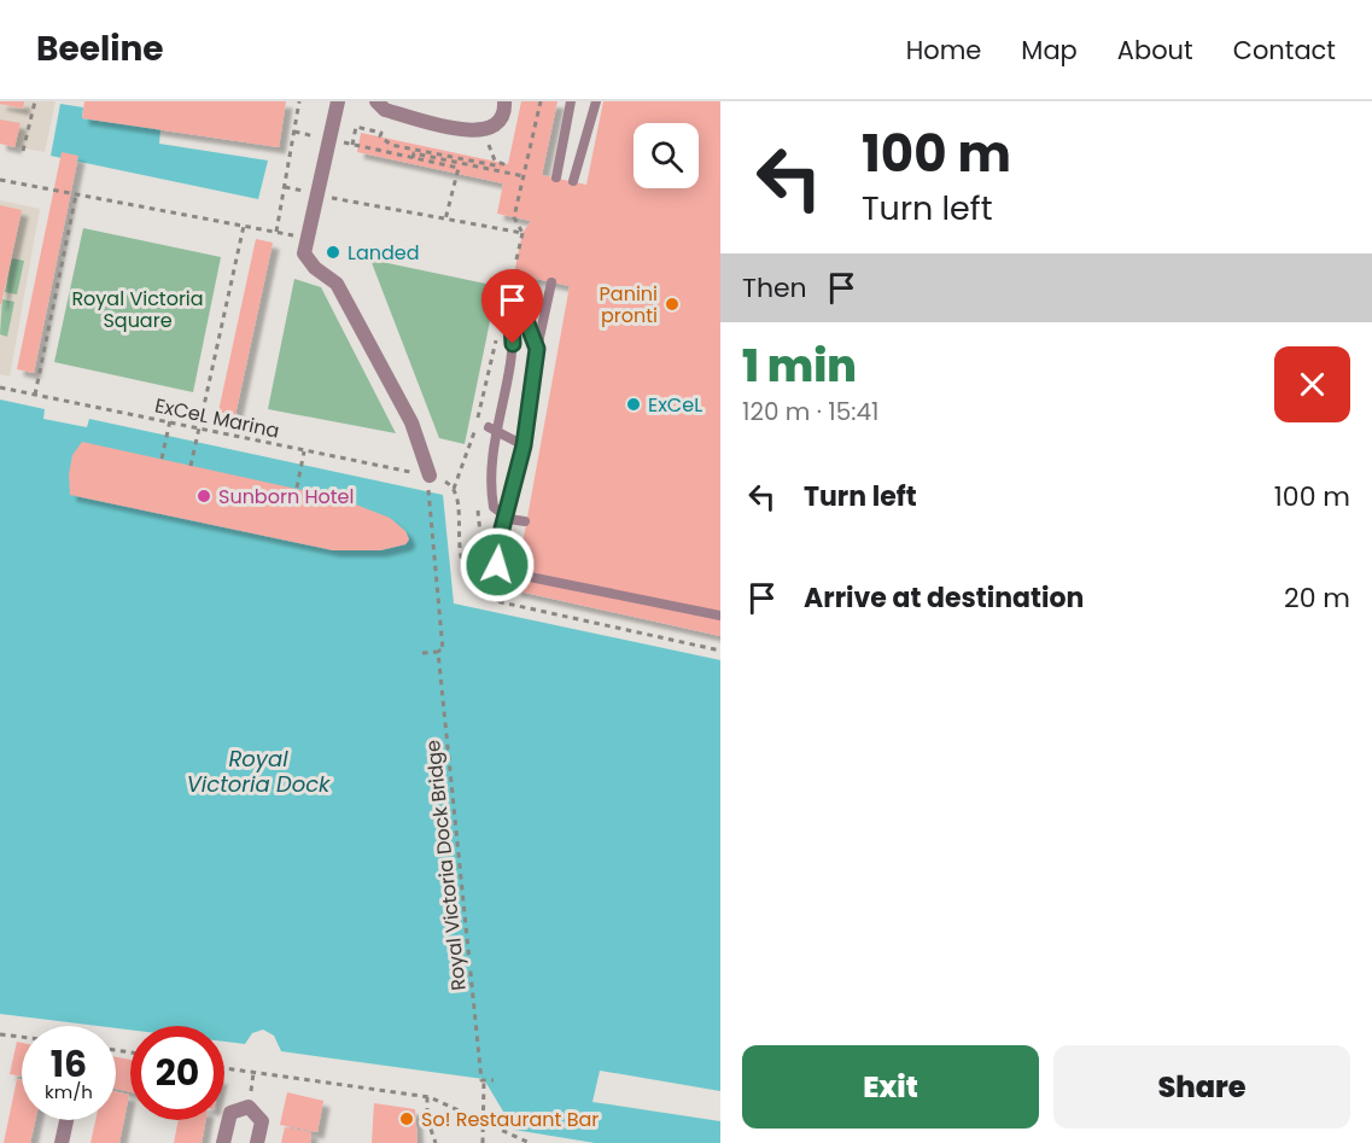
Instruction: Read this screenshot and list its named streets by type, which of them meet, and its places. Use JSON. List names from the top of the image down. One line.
{"streets":{"path":["ExCeL Marina","Royal Victoria Dock Bridge"]},"crossings":[["ExCeL Marina","Royal Victoria Dock Bridge"]],"water":["Royal Victoria Dock"],"parks":["Royal Victoria Square"],"places":["Landed","Panini pronti","ExCeL","Sunborn Hotel","So! Restaurant Bar"],"page":{"header":"Beeline","nav":["Home","Map","About","Contact"],"turn":["100 m","Turn left"],"then":"Then","heading":["1 min","120 m · 15:41"],"list":[{"name":"Turn left","value":"100 m"},{"name":"Arrive at destination","value":"20 m"}],"speed":"16 km/h","limit":"20","buttons":["Exit","Share"]}}
